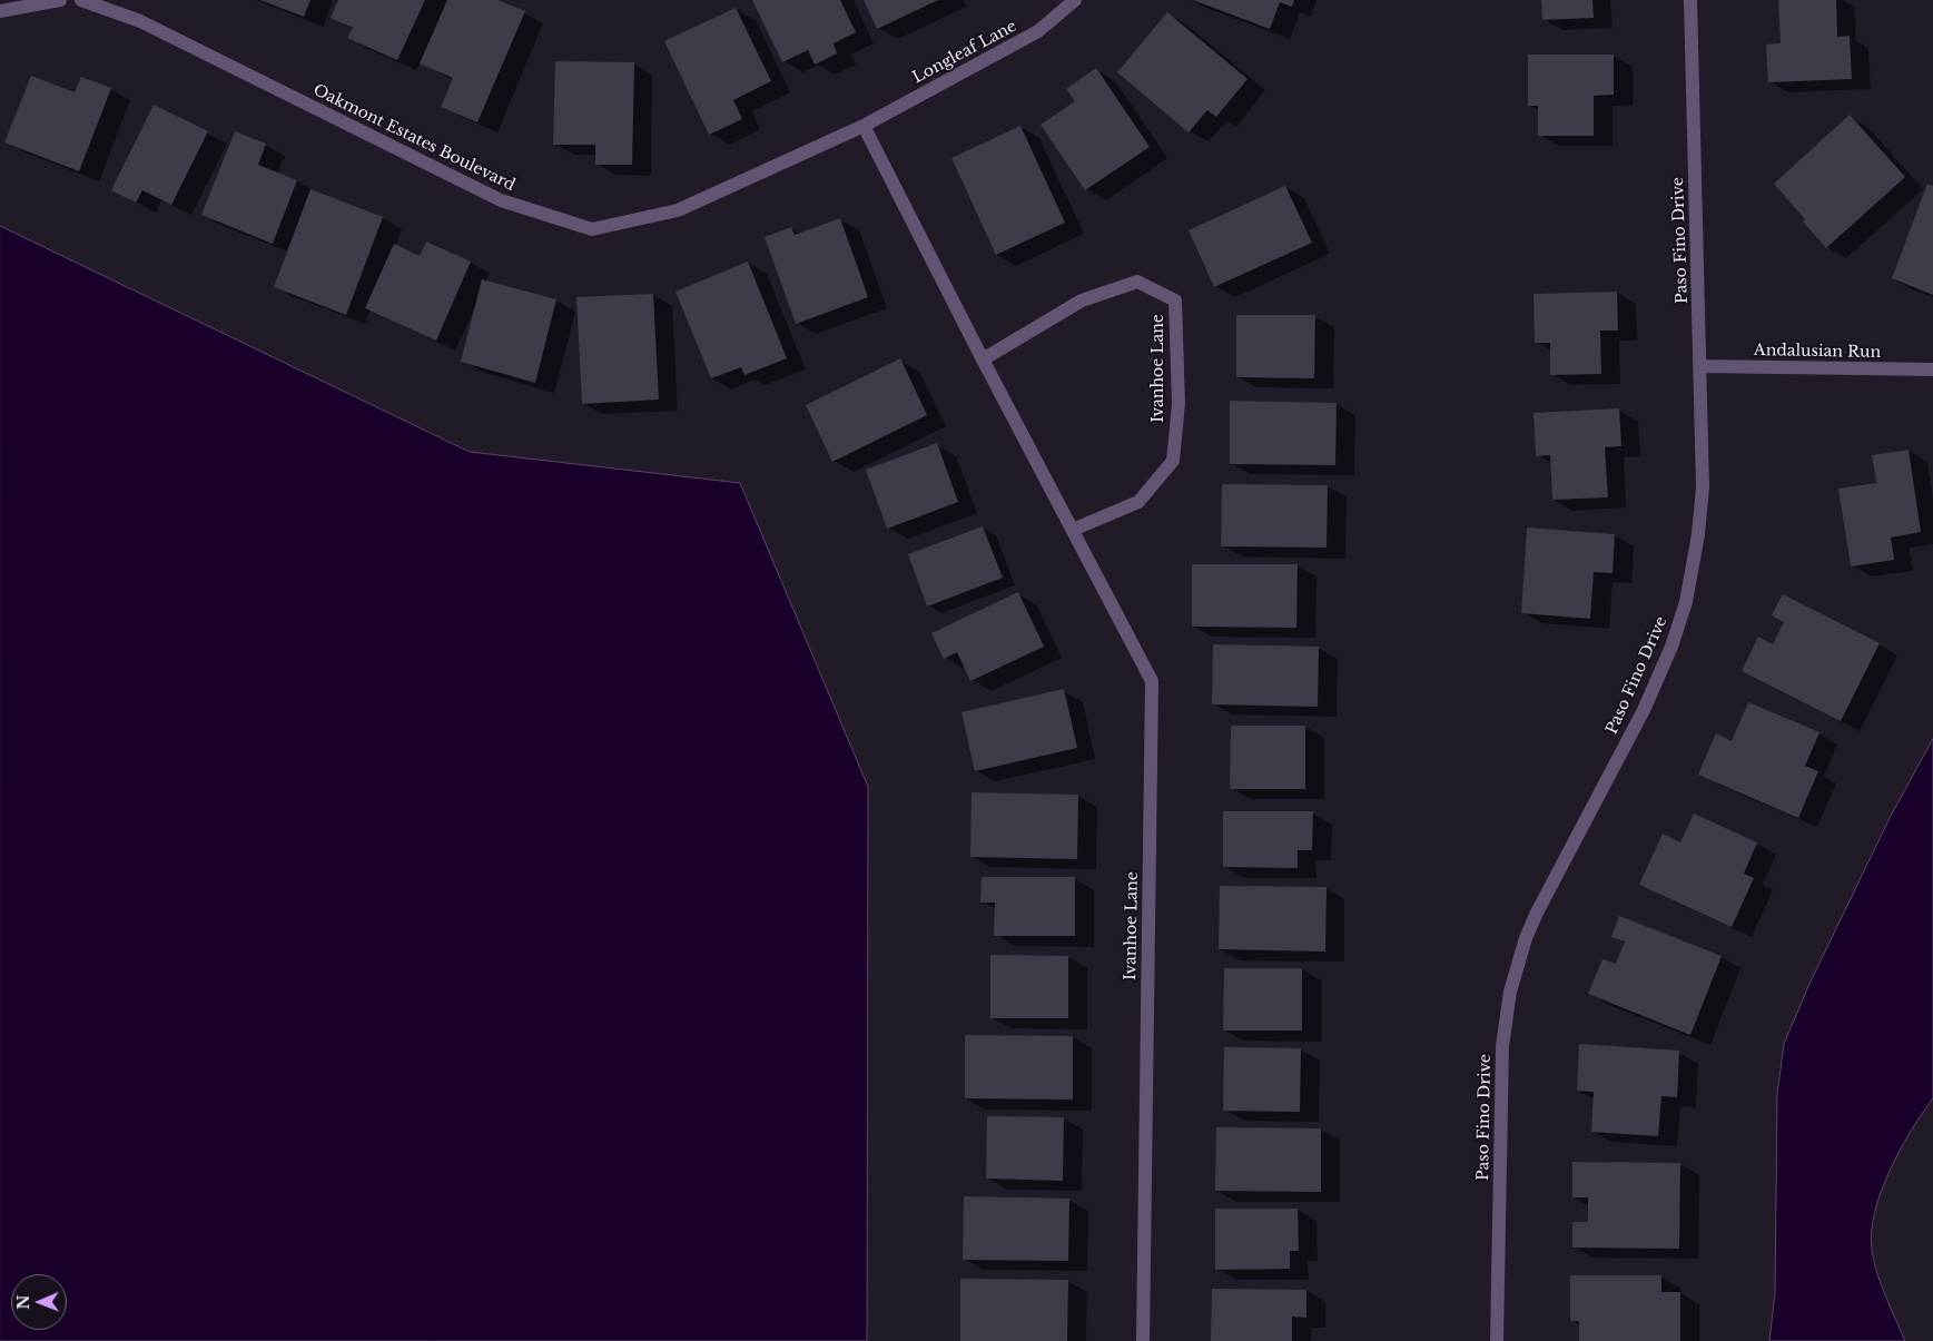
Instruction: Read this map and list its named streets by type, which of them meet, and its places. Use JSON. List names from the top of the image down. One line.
{"streets":{"street":["Longleaf Lane","Oakmont Estates Boulevard","Paso Fino Drive","Andalusian Run","Ivanhoe Lane"]},"crossings":[["Longleaf Lane","Oakmont Estates Boulevard"],["Longleaf Lane","Ivanhoe Lane"],["Oakmont Estates Boulevard","Ivanhoe Lane"],["Paso Fino Drive","Andalusian Run"]],"north":"left"}
